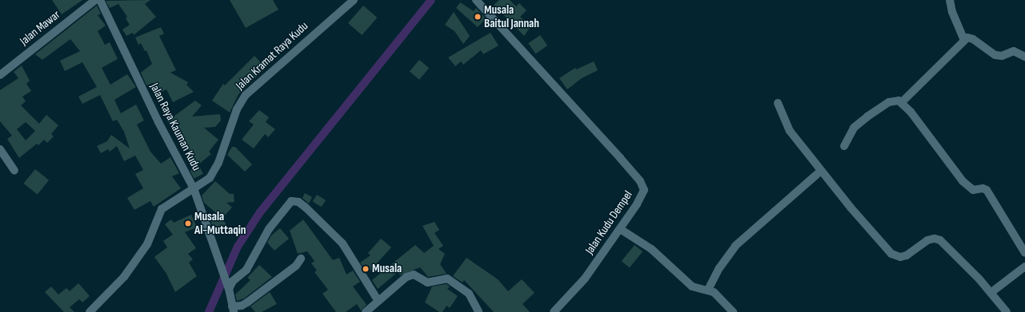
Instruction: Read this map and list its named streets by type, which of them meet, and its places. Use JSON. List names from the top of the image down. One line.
{"streets":{"street":["Jalan Mawar","Jalan Kramat Raya Kudu","Jalan Raya Kauman Kudu","Jalan Kudu Dempel"]},"crossings":[["Jalan Kramat Raya Kudu","Jalan Raya Kauman Kudu"]],"places":["Musala Baitul Jannah","Musala Al-Muttaqin","Musala"]}
